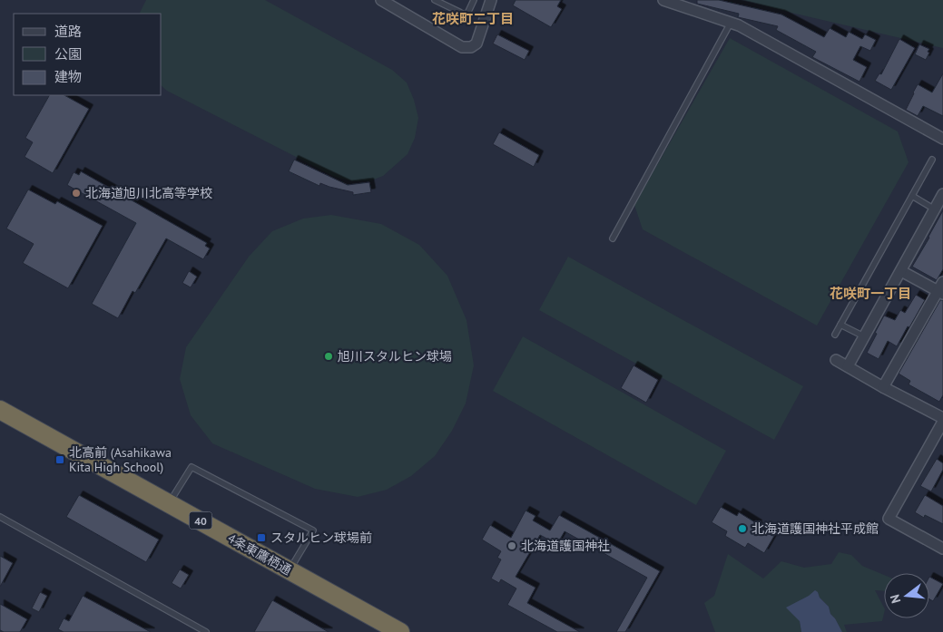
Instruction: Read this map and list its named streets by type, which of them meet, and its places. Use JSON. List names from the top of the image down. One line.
{"streets":{"highway":["40","4条東鷹栖通"]},"districts":["花咲町二丁目","花咲町一丁目"],"places":{"other":["北海道旭川北高等学校","旭川スタルヒン球場","北海道護国神社平成館","北海道護国神社"],"transit":["北高前 (Asahikawa Kita High School)","スタルヒン球場前"]},"legend":["道路","公園","建物"],"north":"left"}
